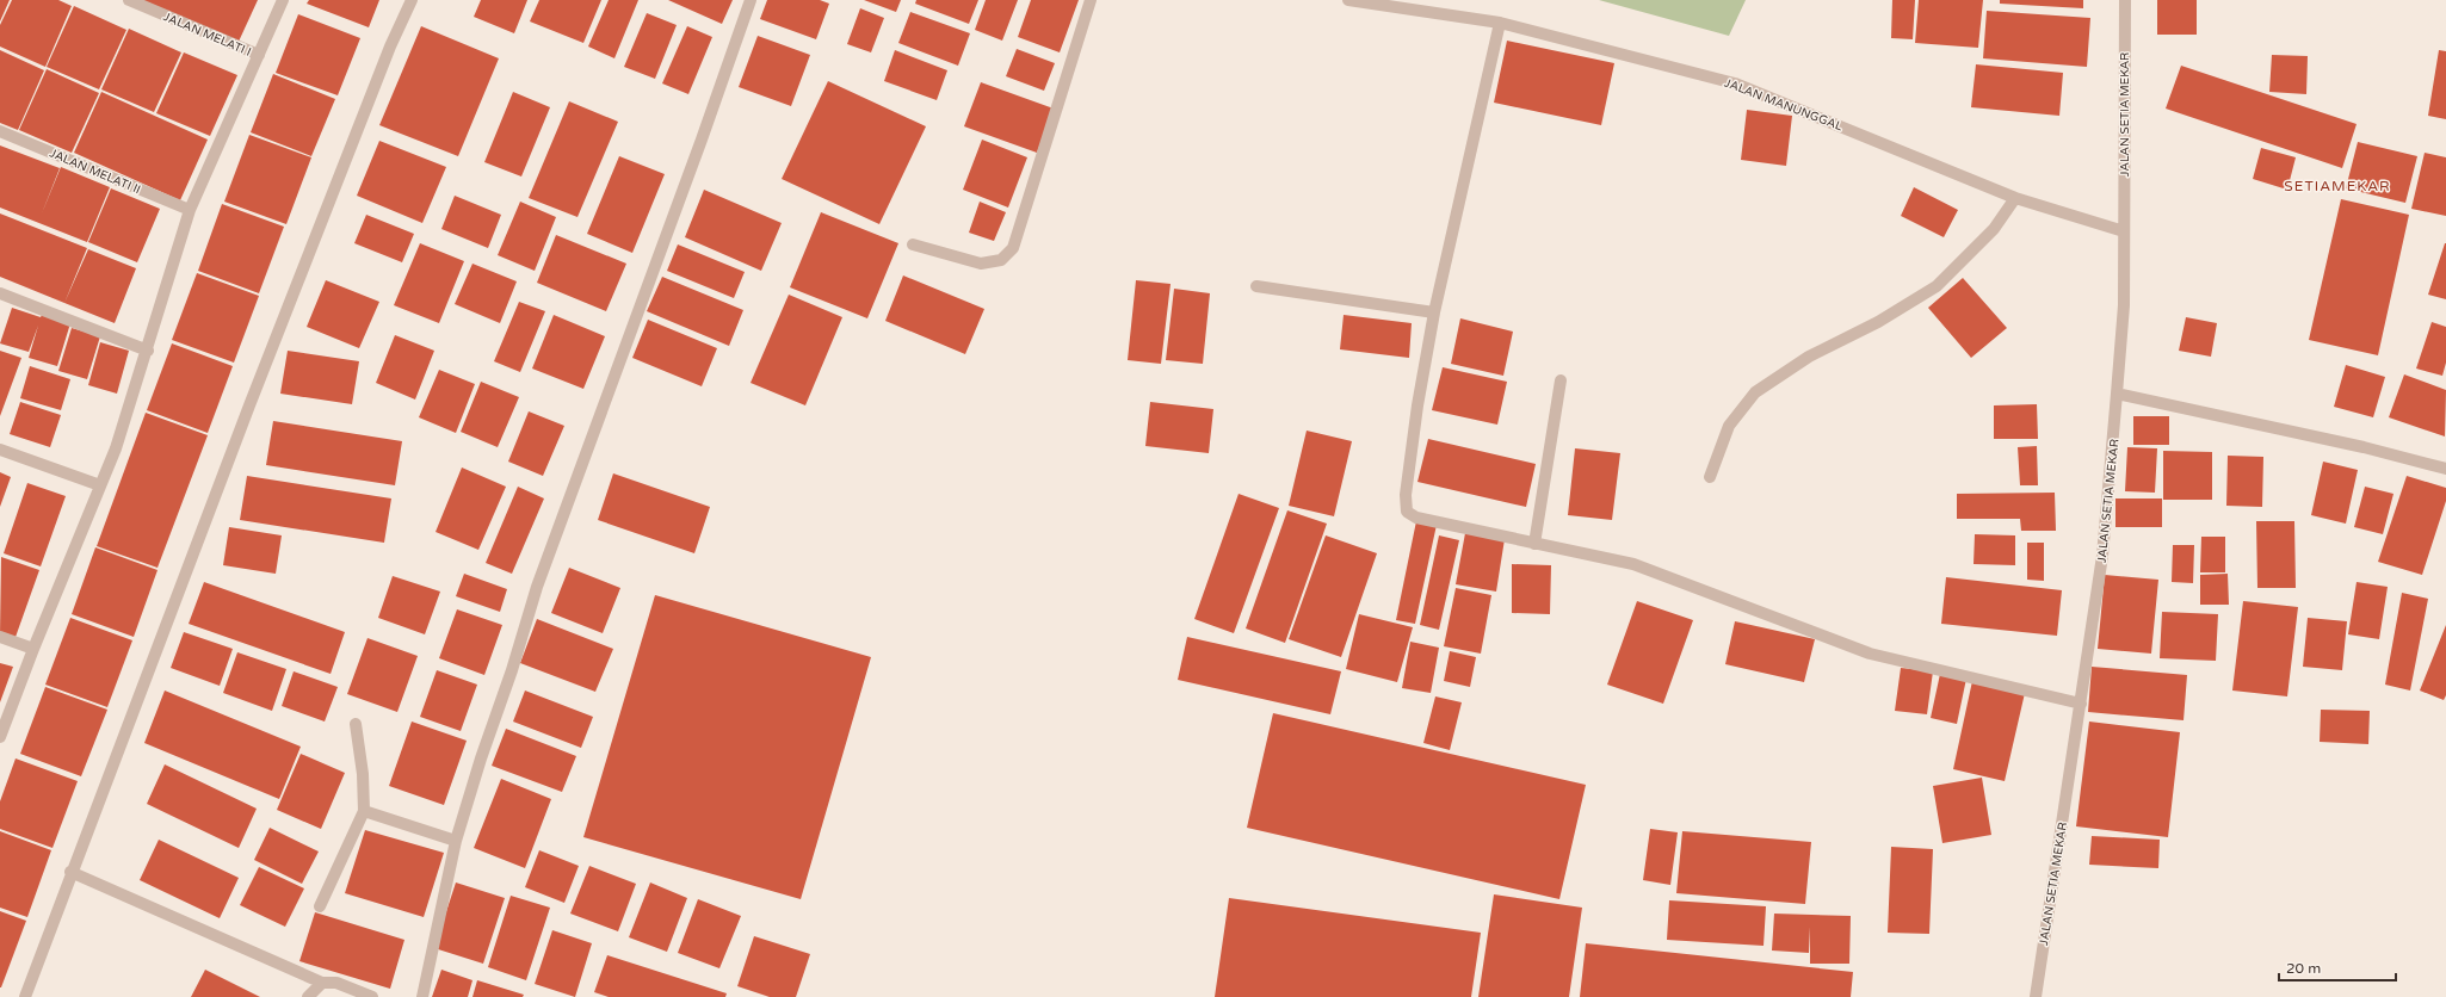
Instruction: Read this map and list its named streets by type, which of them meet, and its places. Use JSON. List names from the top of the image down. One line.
{"streets":{"street":["JALAN MELATI I","JALAN MANUNGGAL","JALAN SETIA MEKAR","JALAN MELATI II"]},"crossings":[["JALAN MANUNGGAL","JALAN SETIA MEKAR"]],"districts":["SETIAMEKAR"],"scale_bar":"20 m"}
